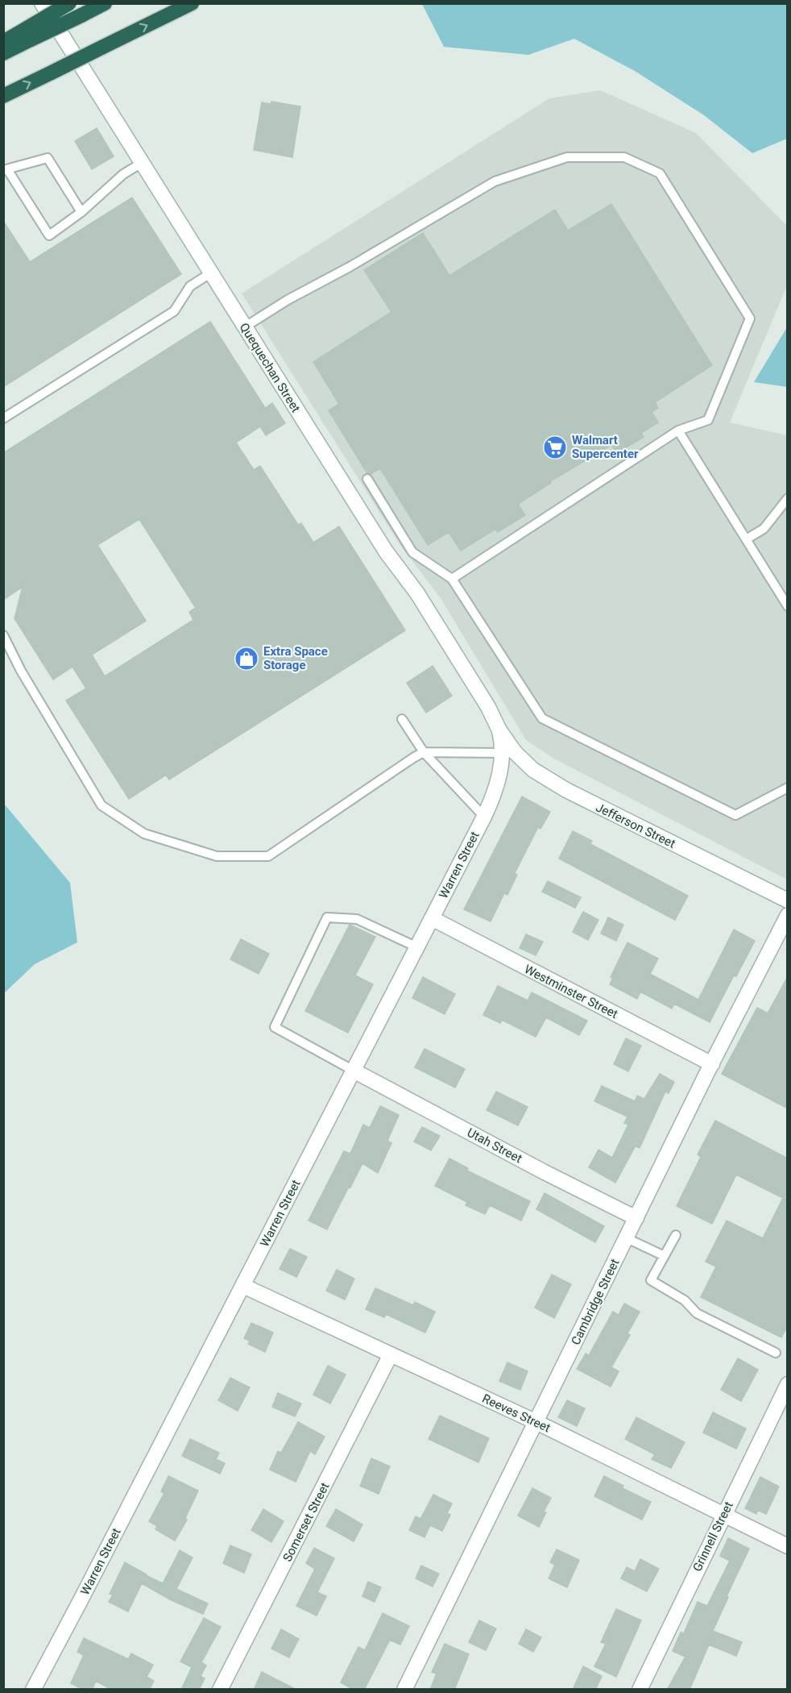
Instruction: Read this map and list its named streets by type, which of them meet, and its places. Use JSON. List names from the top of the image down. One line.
{"streets":{"street":["Quequechan Street","Jefferson Street","Warren Street","Westminster Street","Utah Street","Cambridge Street","Reeves Street","Somerset Street","Grinnell Street"]},"crossings":[["Quequechan Street","Jefferson Street"],["Quequechan Street","Warren Street"],["Jefferson Street","Warren Street"],["Warren Street","Westminster Street"],["Warren Street","Utah Street"],["Warren Street","Reeves Street"],["Westminster Street","Cambridge Street"],["Utah Street","Cambridge Street"],["Cambridge Street","Reeves Street"],["Reeves Street","Somerset Street"],["Reeves Street","Grinnell Street"]],"places":{"supermarket":["Walmart Supercenter"],"shop":["Extra Space Storage"]}}
